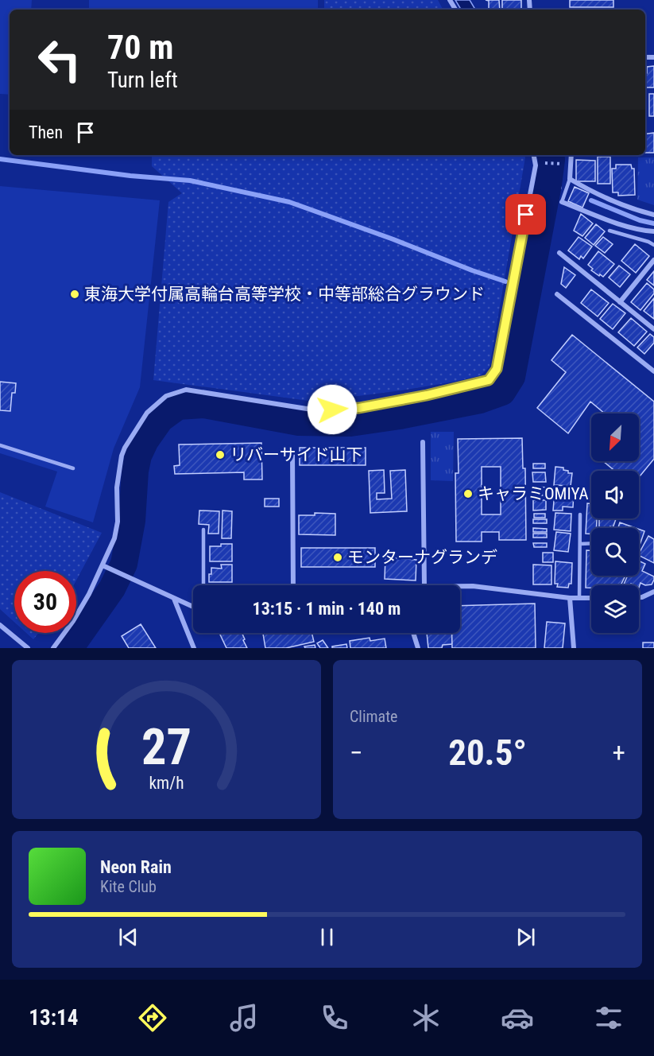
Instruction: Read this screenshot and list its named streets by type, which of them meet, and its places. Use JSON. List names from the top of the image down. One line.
{"places":["東海大学付属高輪台高等学校・中等部総合グラウンド","リバーサイド山下","キャラミOMIYA","モンターナグランデ"],"north":"bottom left","page":{"turn":["70 m","Turn left"],"then":"Then","limit":"30","trip":"13:15 · 1 min · 140 m","tile":"Climate","heat":["−","20.5°","+"],"song":["Neon Rain","Kite Club"],"tabs":"13:14","gauge":["27","km/h"]}}
